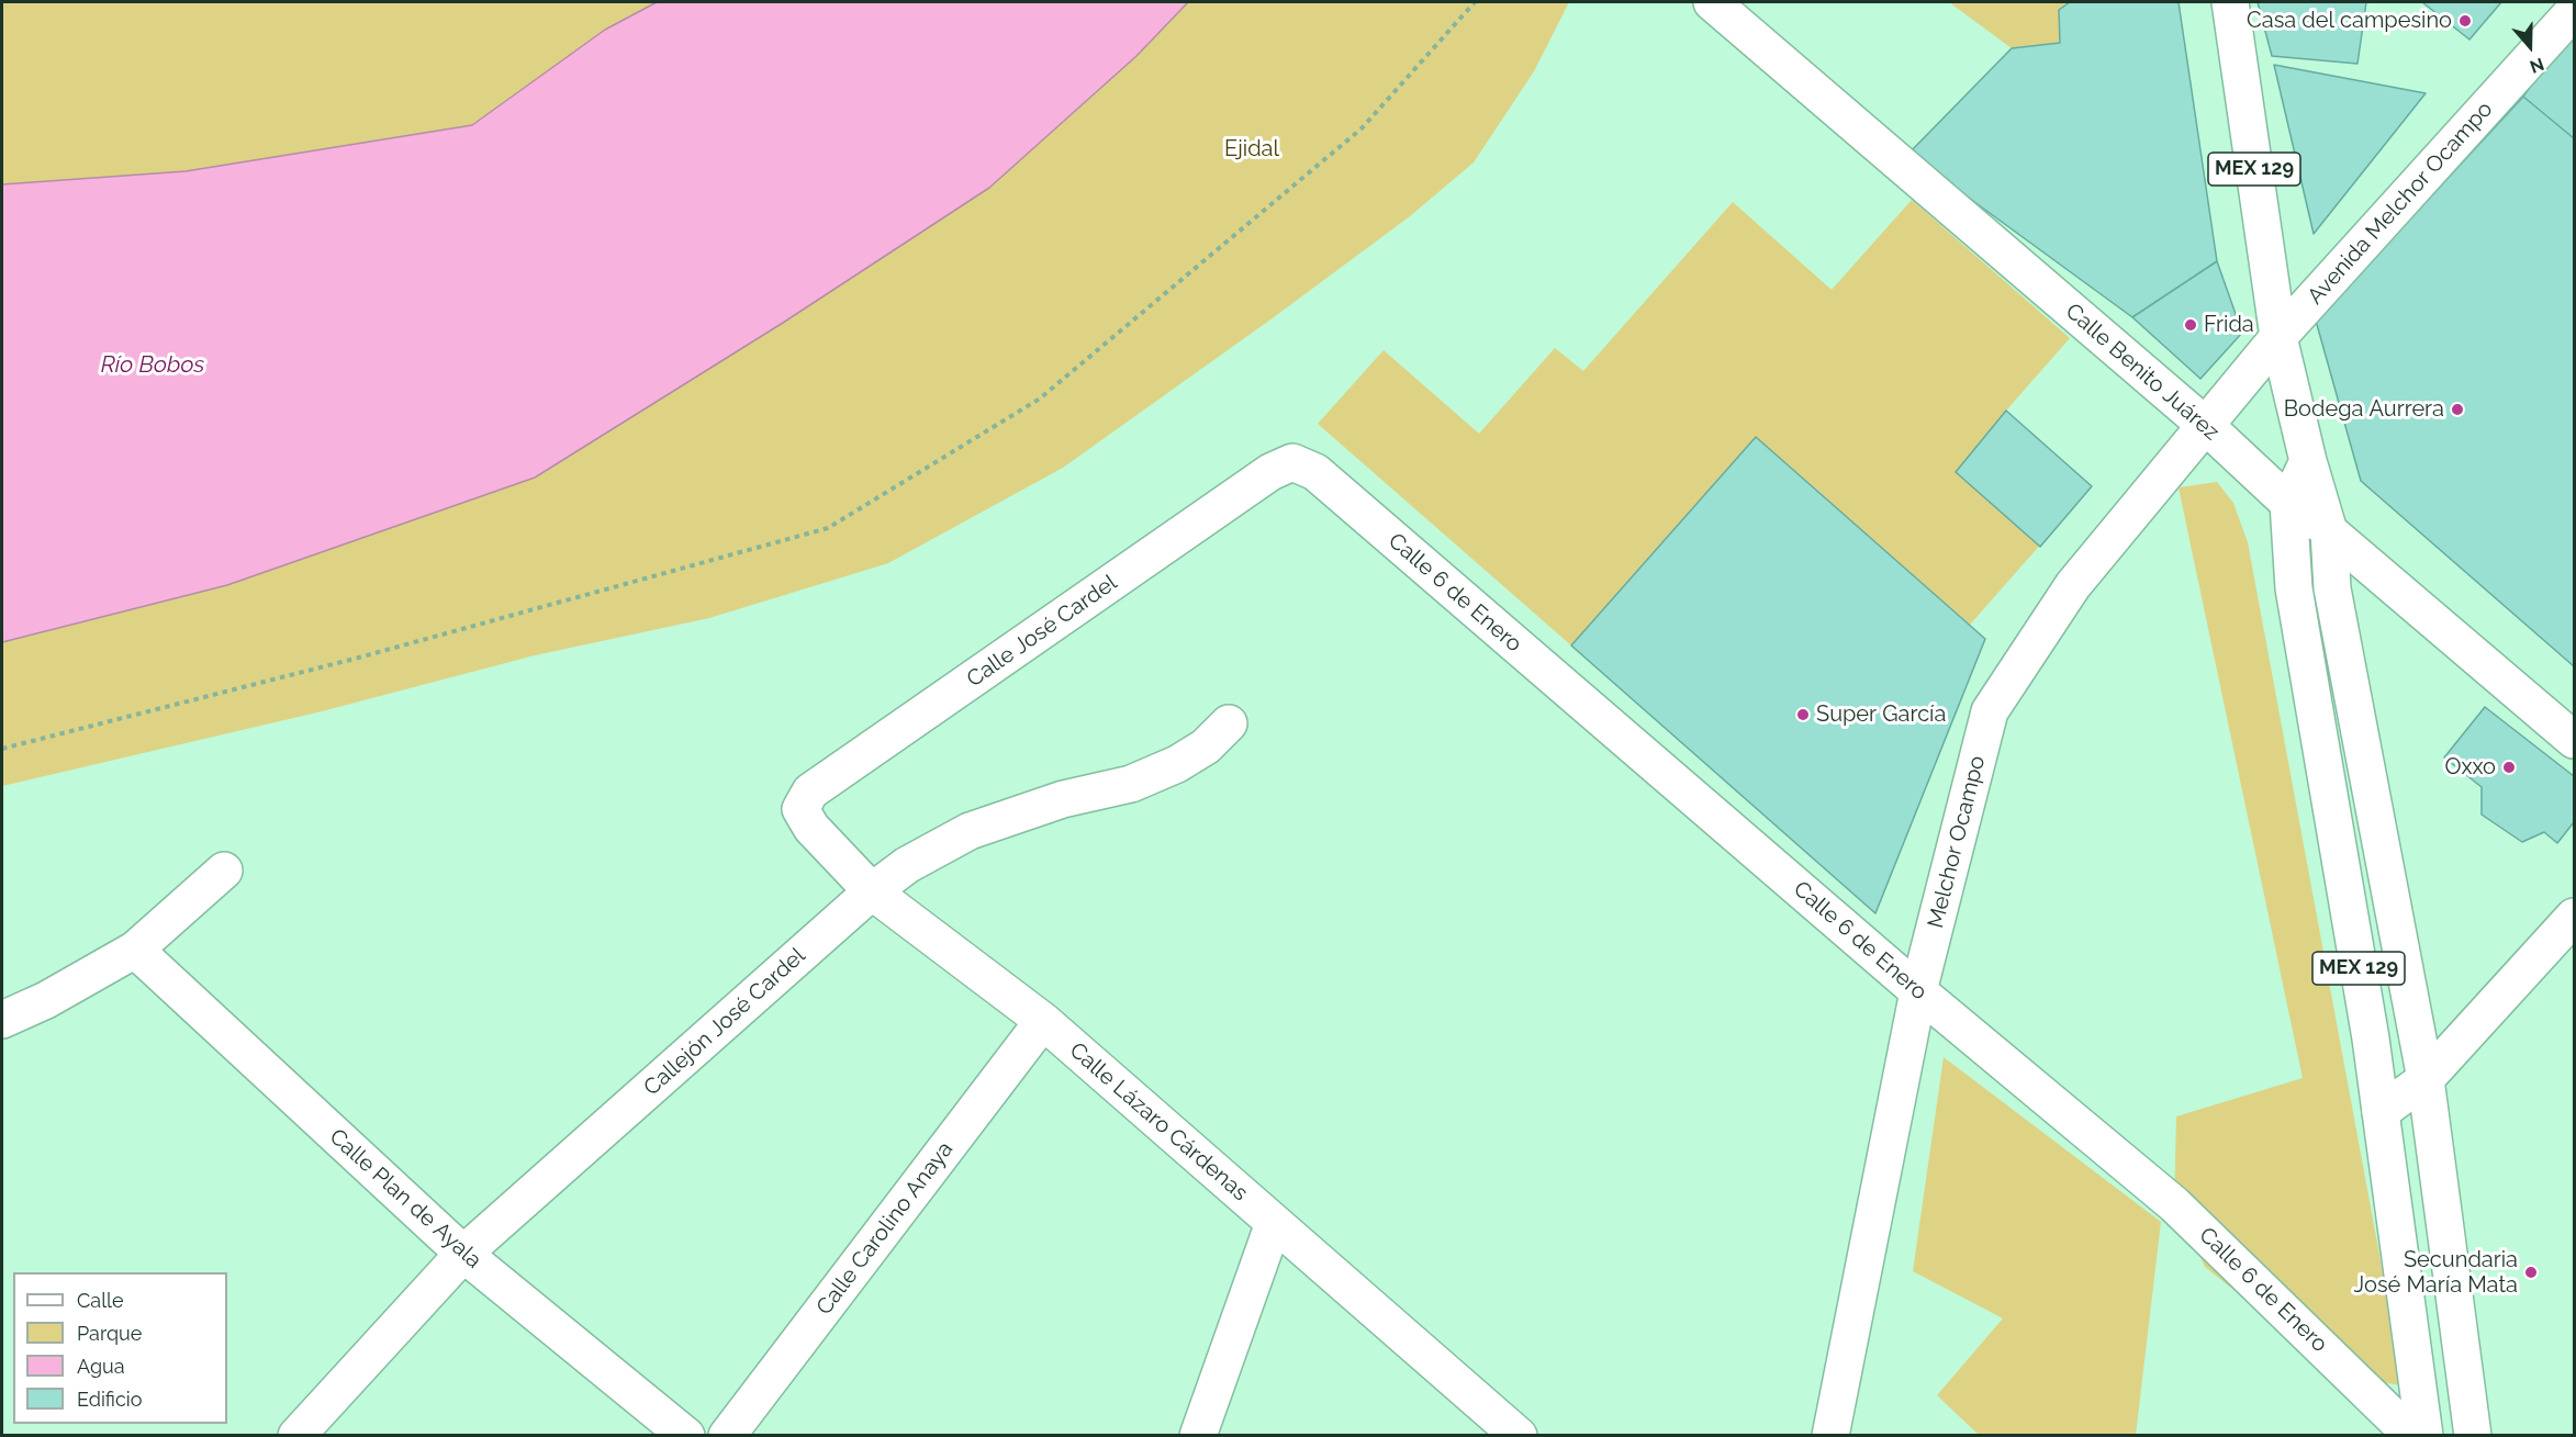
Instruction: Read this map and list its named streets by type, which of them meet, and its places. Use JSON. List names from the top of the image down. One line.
{"streets":{"street":["MEX 129","Avenida Melchor Ocampo","Calle Benito Juárez","Calle 6 de Enero","Calle José Cardel","Melchor Ocampo","Callejón José Cardel","Calle Lázaro Cárdenas","Calle Plan de Ayala","Calle Carolino Anaya"]},"crossings":[["MEX 129","Avenida Melchor Ocampo"],["MEX 129","Calle Benito Juárez"],["MEX 129","Melchor Ocampo"],["Avenida Melchor Ocampo","Melchor Ocampo"],["Calle Benito Juárez","Melchor Ocampo"],["Calle 6 de Enero","Calle José Cardel"],["Calle 6 de Enero","Melchor Ocampo"],["Calle José Cardel","Calle Lázaro Cárdenas"],["Callejón José Cardel","Calle Lázaro Cárdenas"],["Callejón José Cardel","Calle Plan de Ayala"],["Calle Lázaro Cárdenas","Calle Carolino Anaya"]],"water":["Río Bobos"],"parks":["Ejidal"],"places":["Casa del campesino","Frida","Bodega Aurrera","Super García","Oxxo","Secundaria José María Mata"],"legend":["Calle","Parque","Agua","Edificio"],"north":"bottom"}
